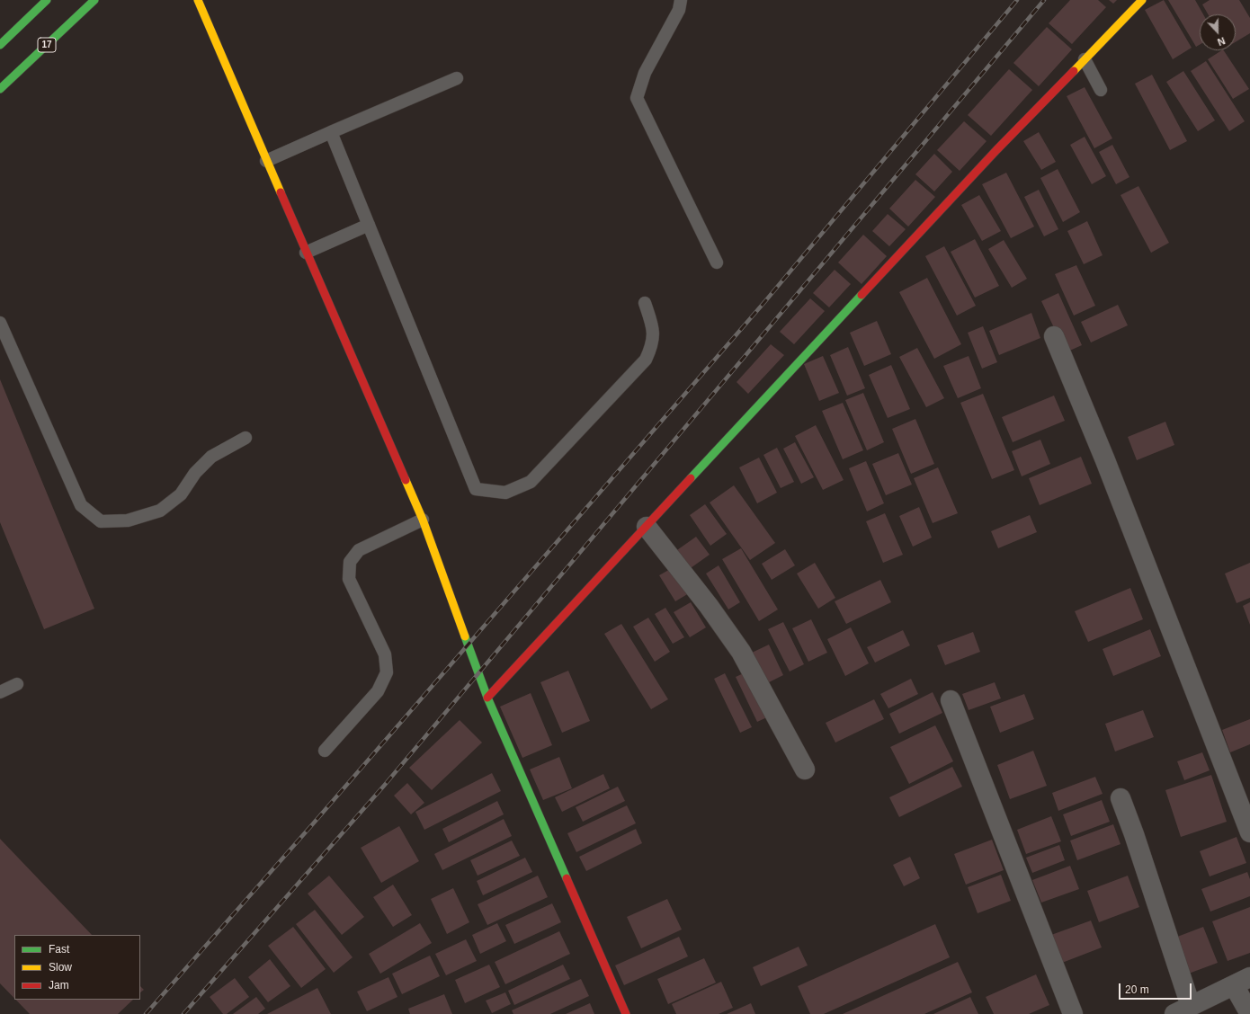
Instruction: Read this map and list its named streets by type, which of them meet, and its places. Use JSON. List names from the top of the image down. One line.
{"streets":{"main road":["17"]},"legend":["Fast","Slow","Jam"],"scale_bar":"20 m","north":"bottom"}
